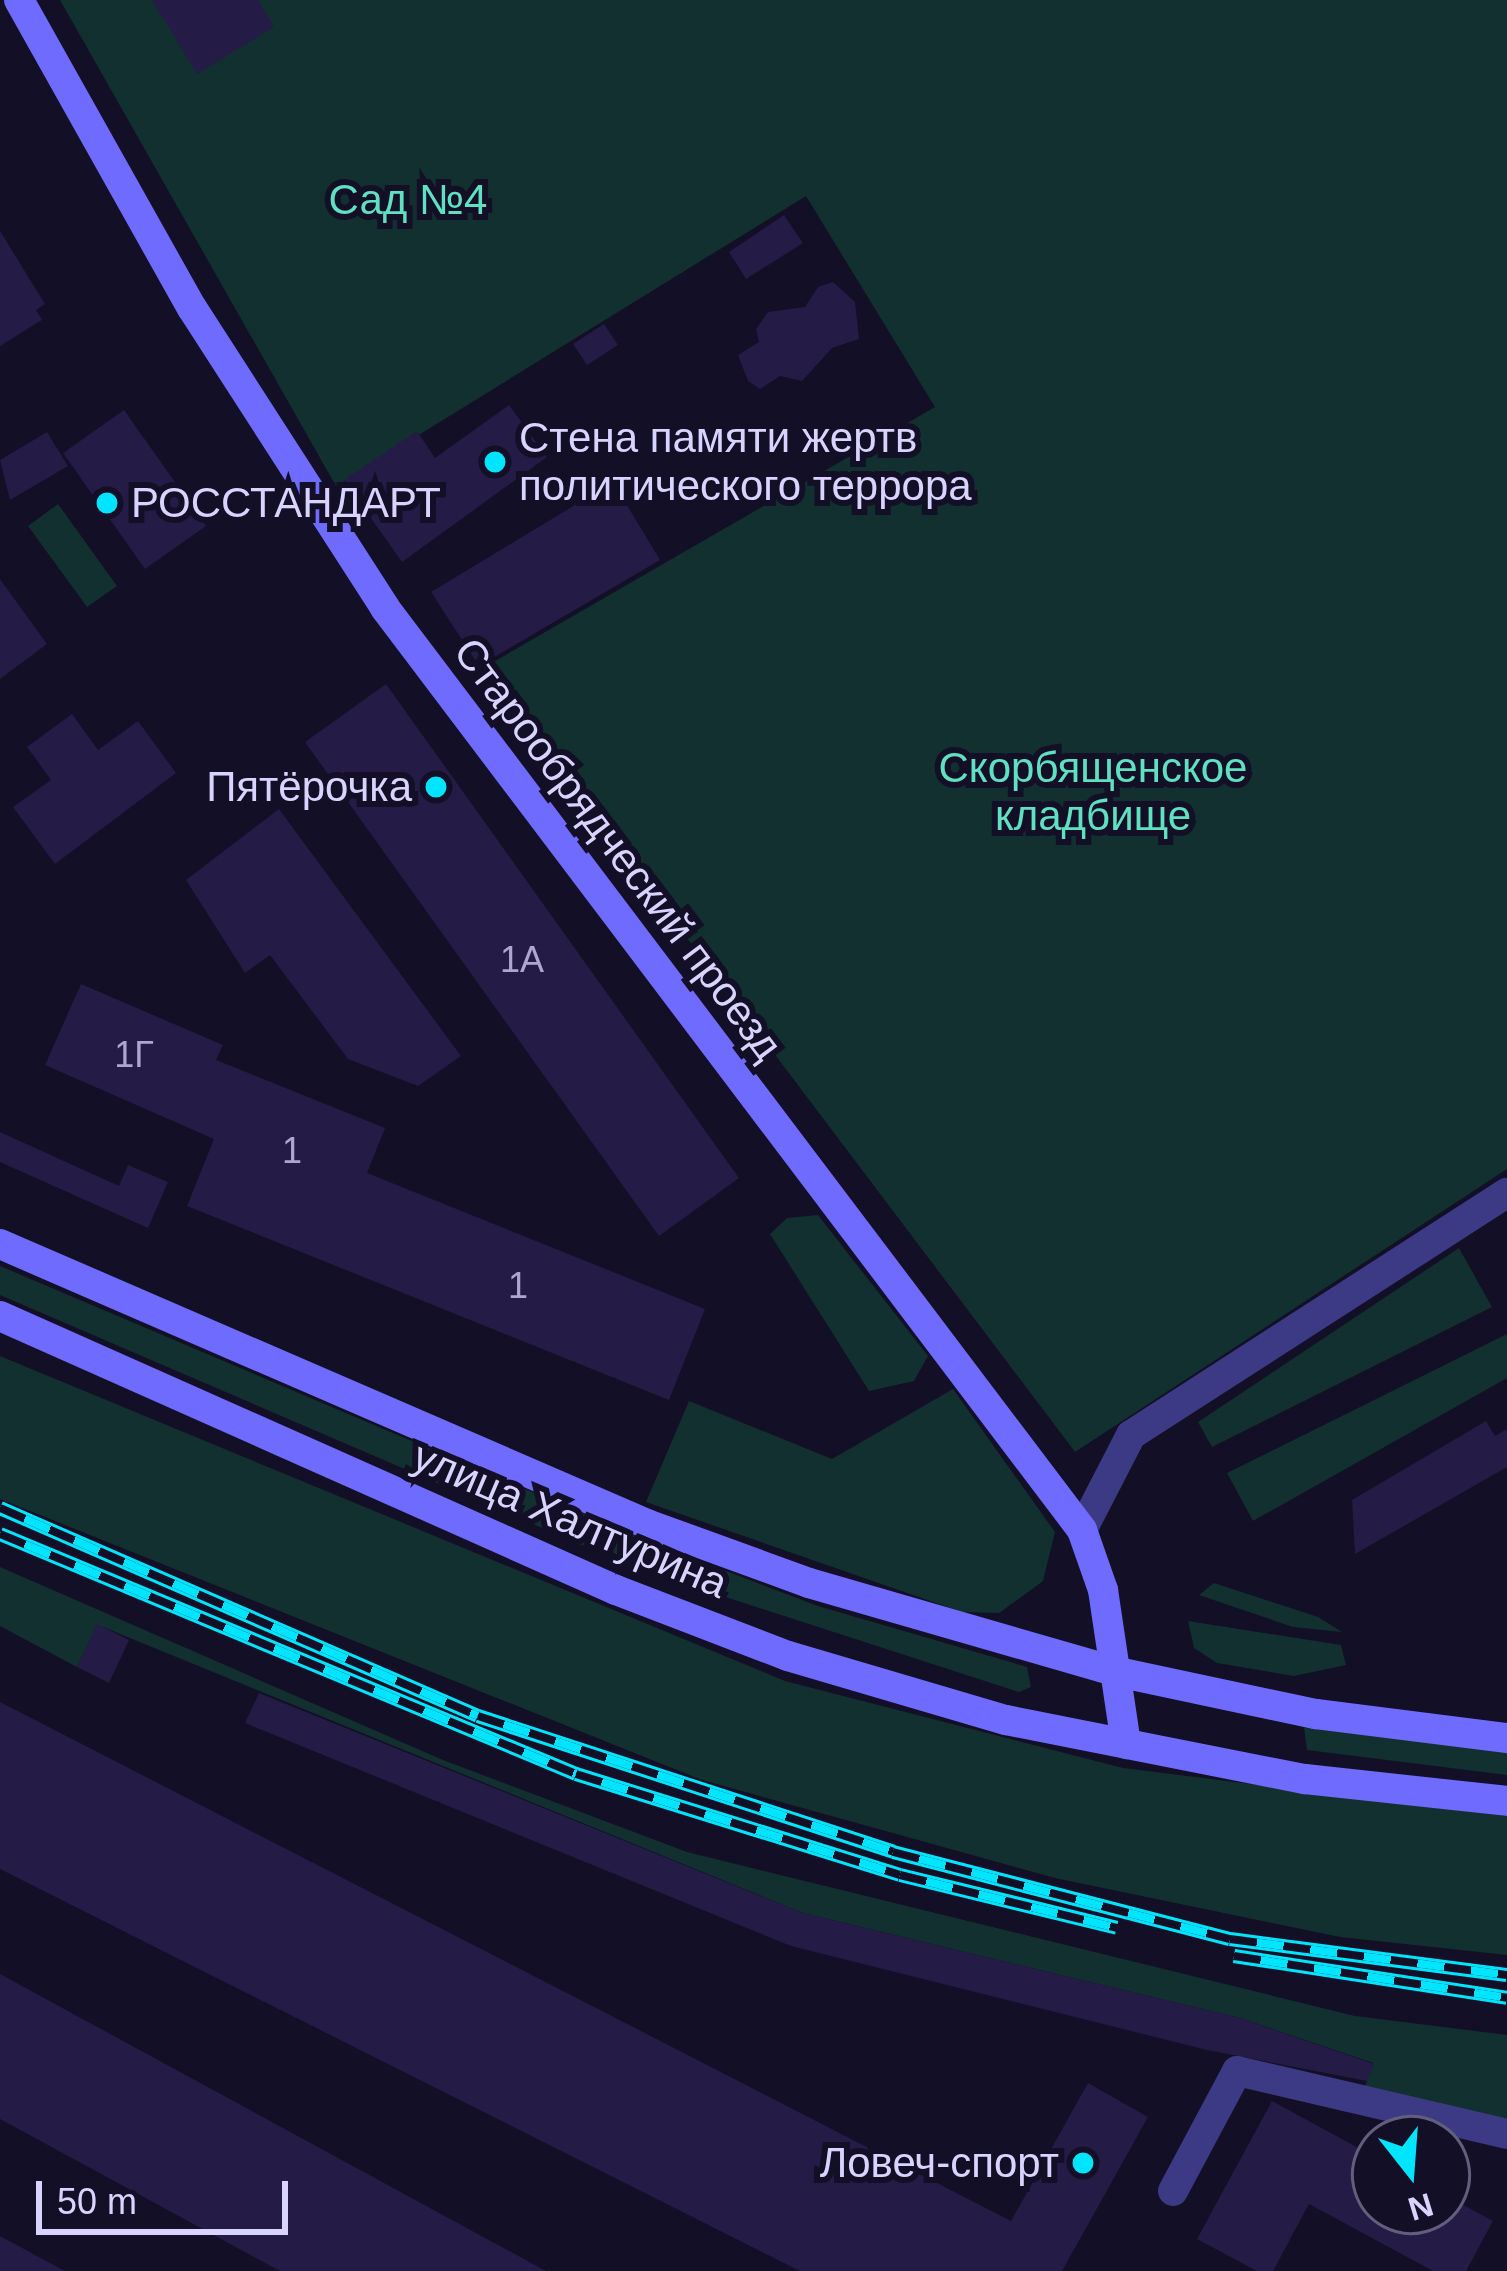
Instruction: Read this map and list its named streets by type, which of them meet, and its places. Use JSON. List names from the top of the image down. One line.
{"streets":{"main road":["Старообрядческий проезд","улица Халтурина"]},"crossings":[["Старообрядческий проезд","улица Халтурина"]],"parks":["Сад №4","Скорбященское кладбище"],"places":["Стена памяти жертв политического террора","РОССТАНДАРТ","Пятёрочка","Ловеч-спорт"],"house_numbers":["1А","1Г","1","1"],"scale_bar":"50 m","north":"bottom"}
